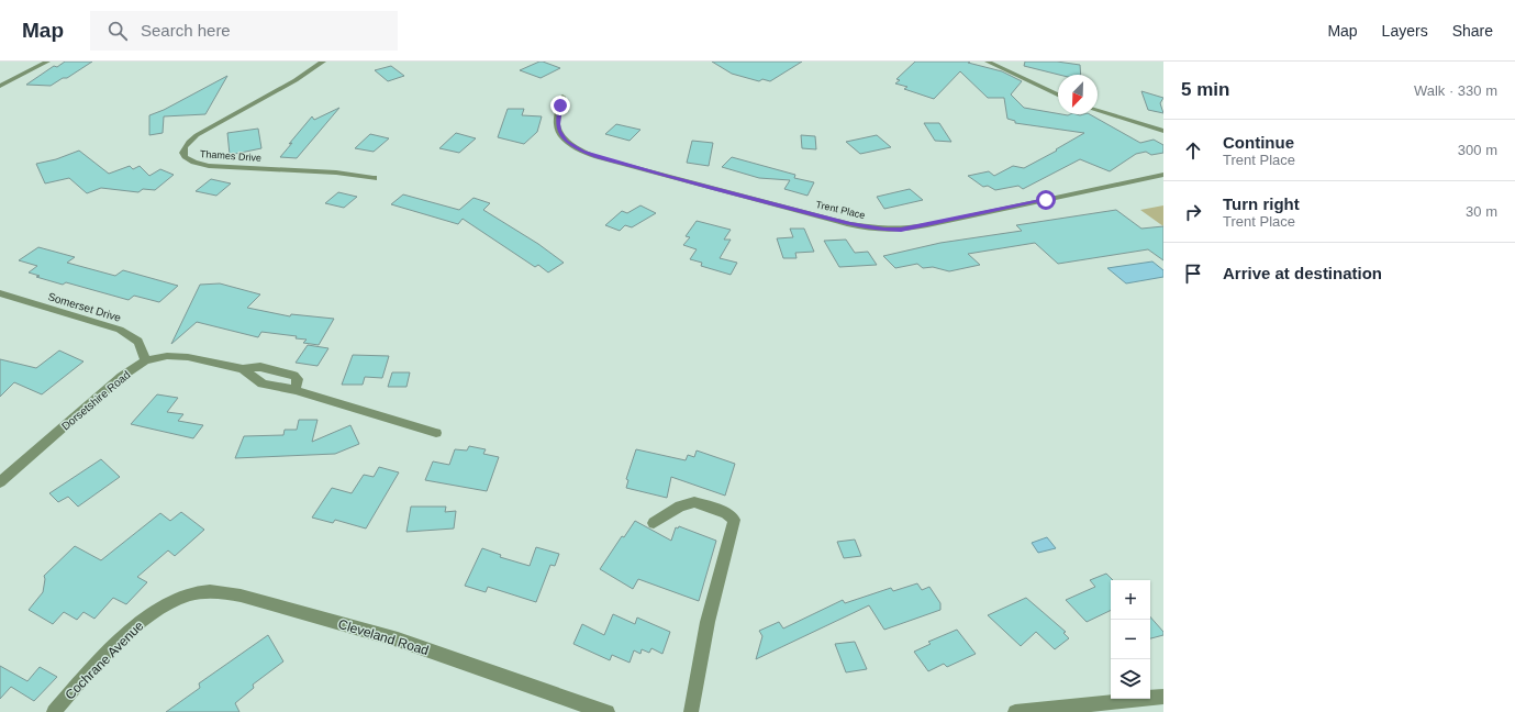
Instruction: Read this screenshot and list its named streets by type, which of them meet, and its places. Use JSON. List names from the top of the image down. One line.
{"streets":{"street":["Thames Drive","Trent Place","Somerset Drive","Dorsetshire Road","Cleveland Road","Cochrane Avenue"]},"crossings":[["Somerset Drive","Dorsetshire Road"],["Cleveland Road","Cochrane Avenue"]],"north":"bottom left","page":{"header":"Map","search":"Search here","nav":["Map","Layers","Share"],"heading":["5 min","Walk · 330 m"],"list":[["Continue","Trent Place","300 m"],["Turn right","Trent Place","30 m"],"Arrive at destination"],"map_buttons":["+","−"]}}
